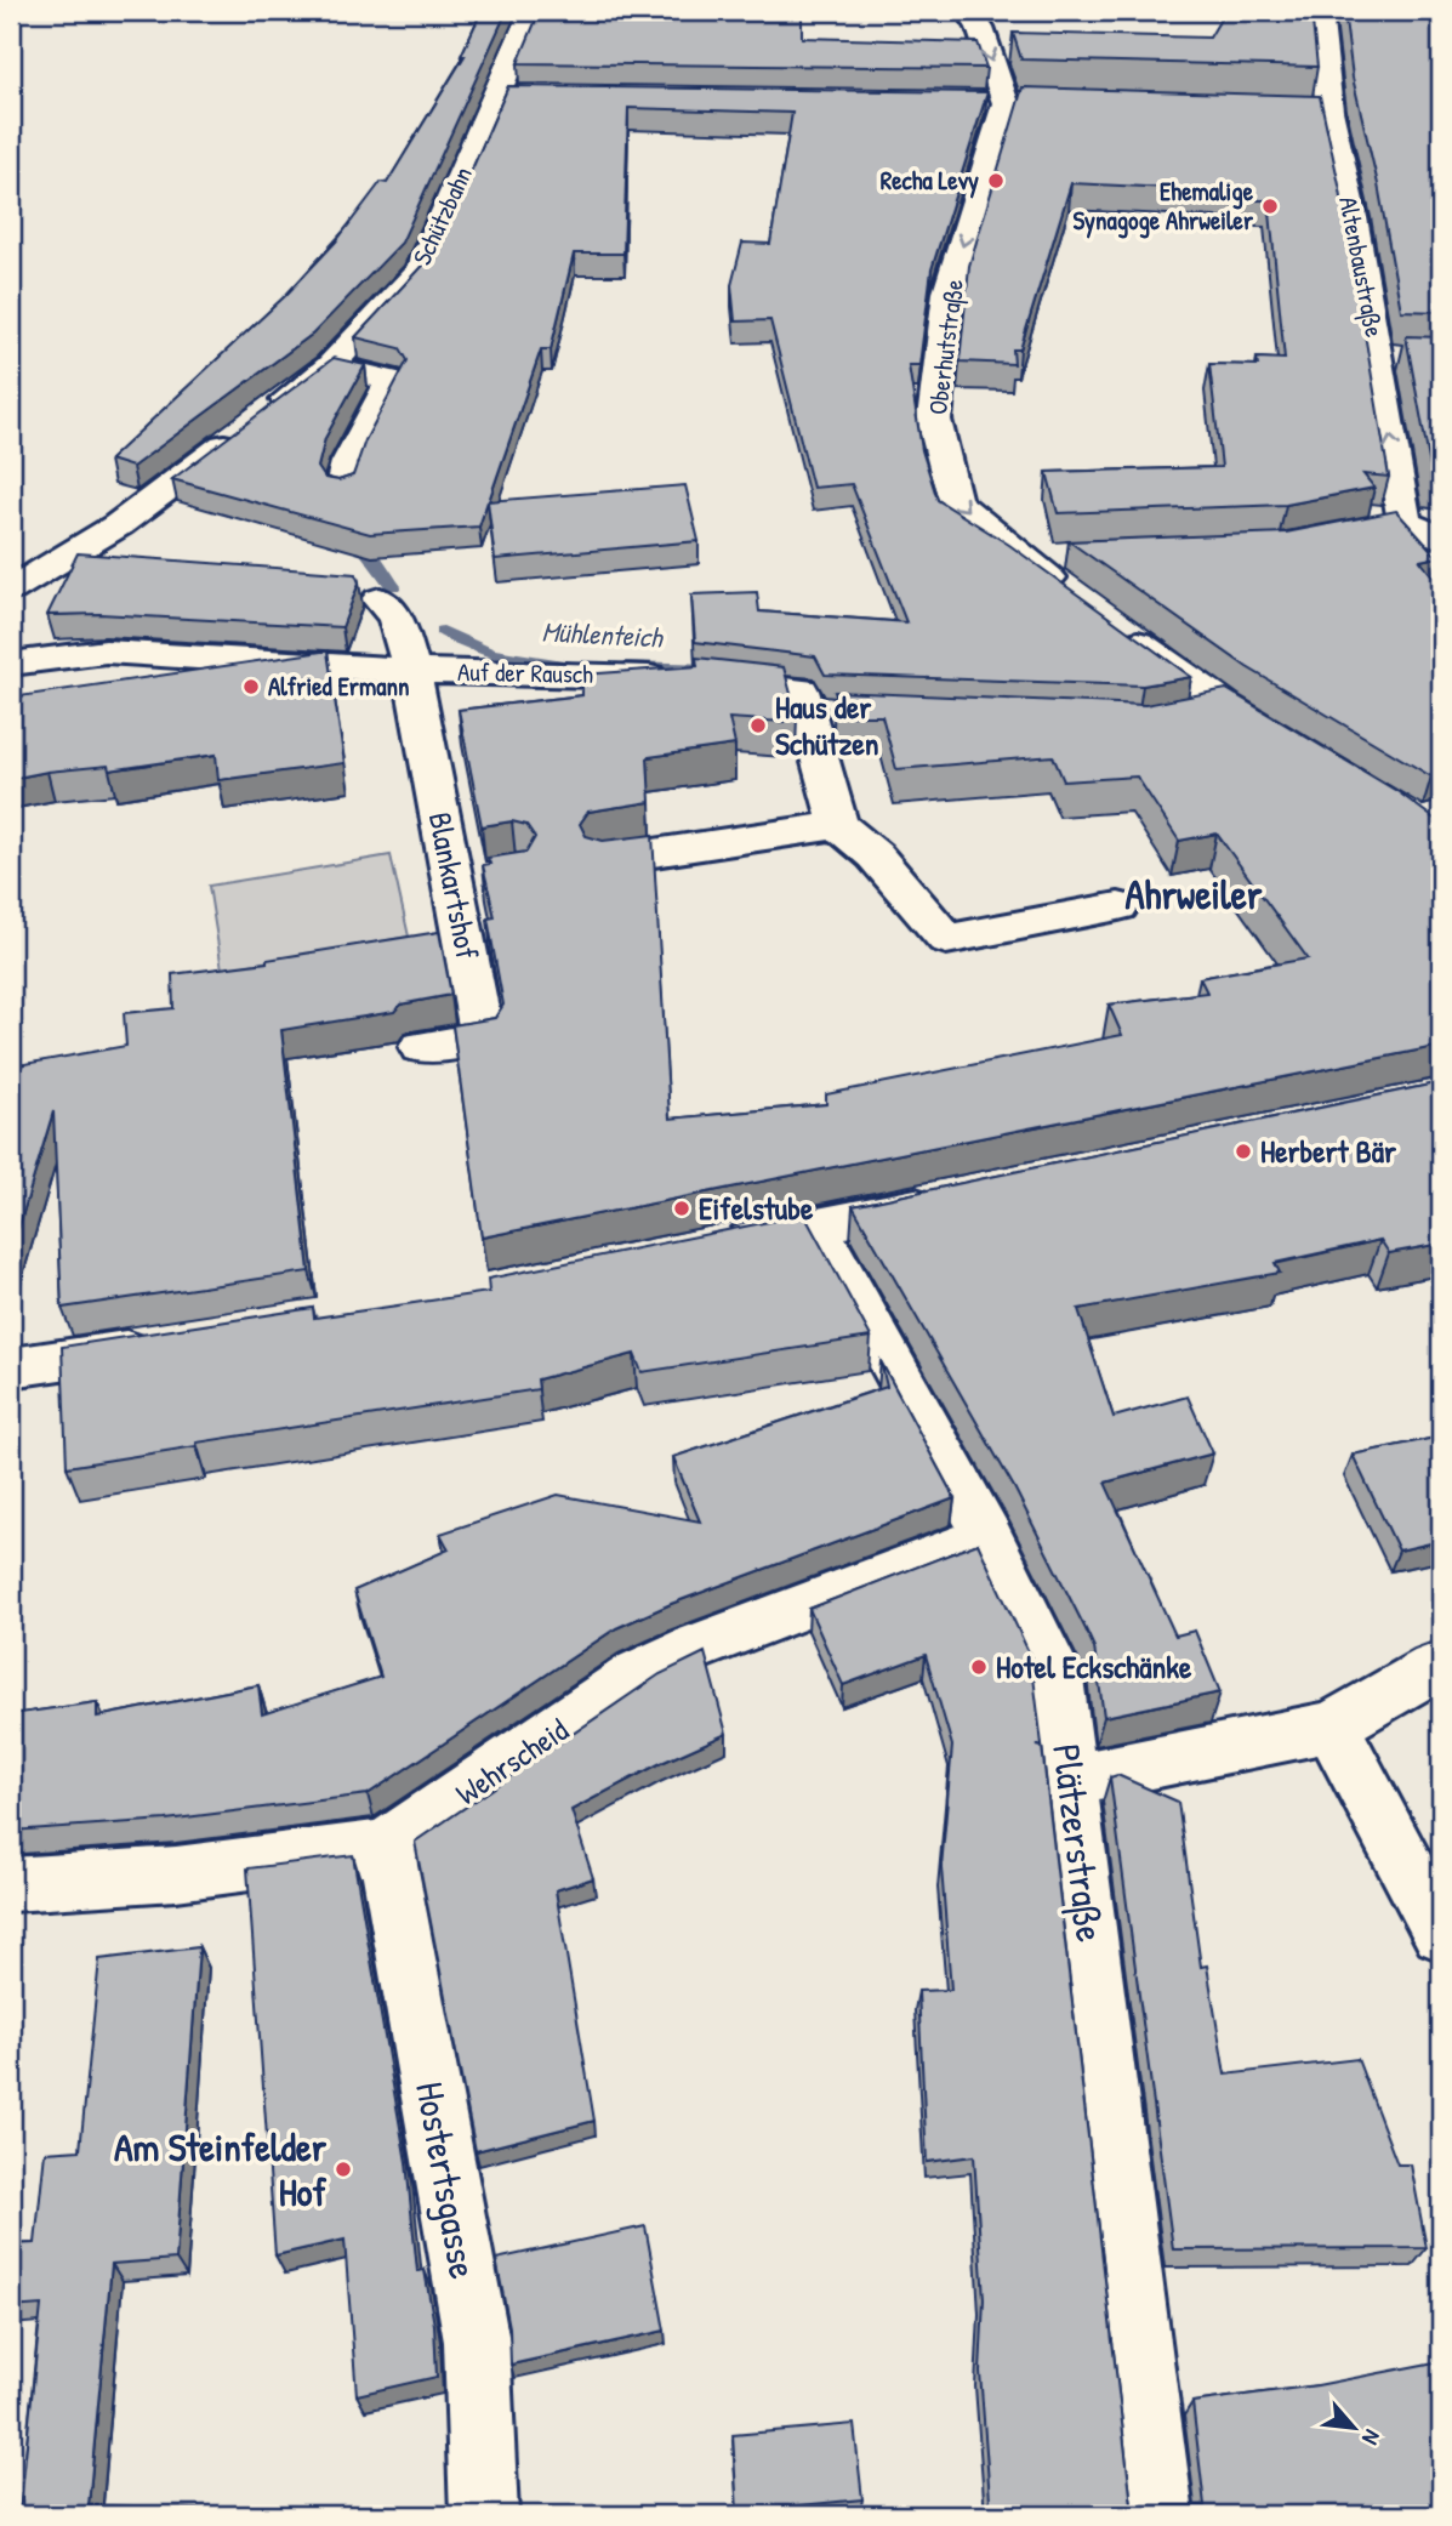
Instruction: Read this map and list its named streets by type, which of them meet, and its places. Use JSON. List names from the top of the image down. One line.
{"streets":{"street":["Schützbahn","Altenbaustraße","Oberhutstraße","Auf der Rausch","Blankartshof","Wehrscheid","Plätzerstraße","Hostertsgasse"]},"crossings":[["Auf der Rausch","Blankartshof"],["Wehrscheid","Plätzerstraße"],["Wehrscheid","Hostertsgasse"]],"one_way":["Altenbaustraße","Oberhutstraße"],"districts":["Ahrweiler"],"water":["Mühlenteich"],"places":["Recha Levy","Ehemalige Synagoge Ahrweiler","Alfried Ermann","Haus der Schützen","Herbert Bär","Eifelstube","Hotel Eckschänke","Am Steinfelder Hof"],"north":"bottom right"}
